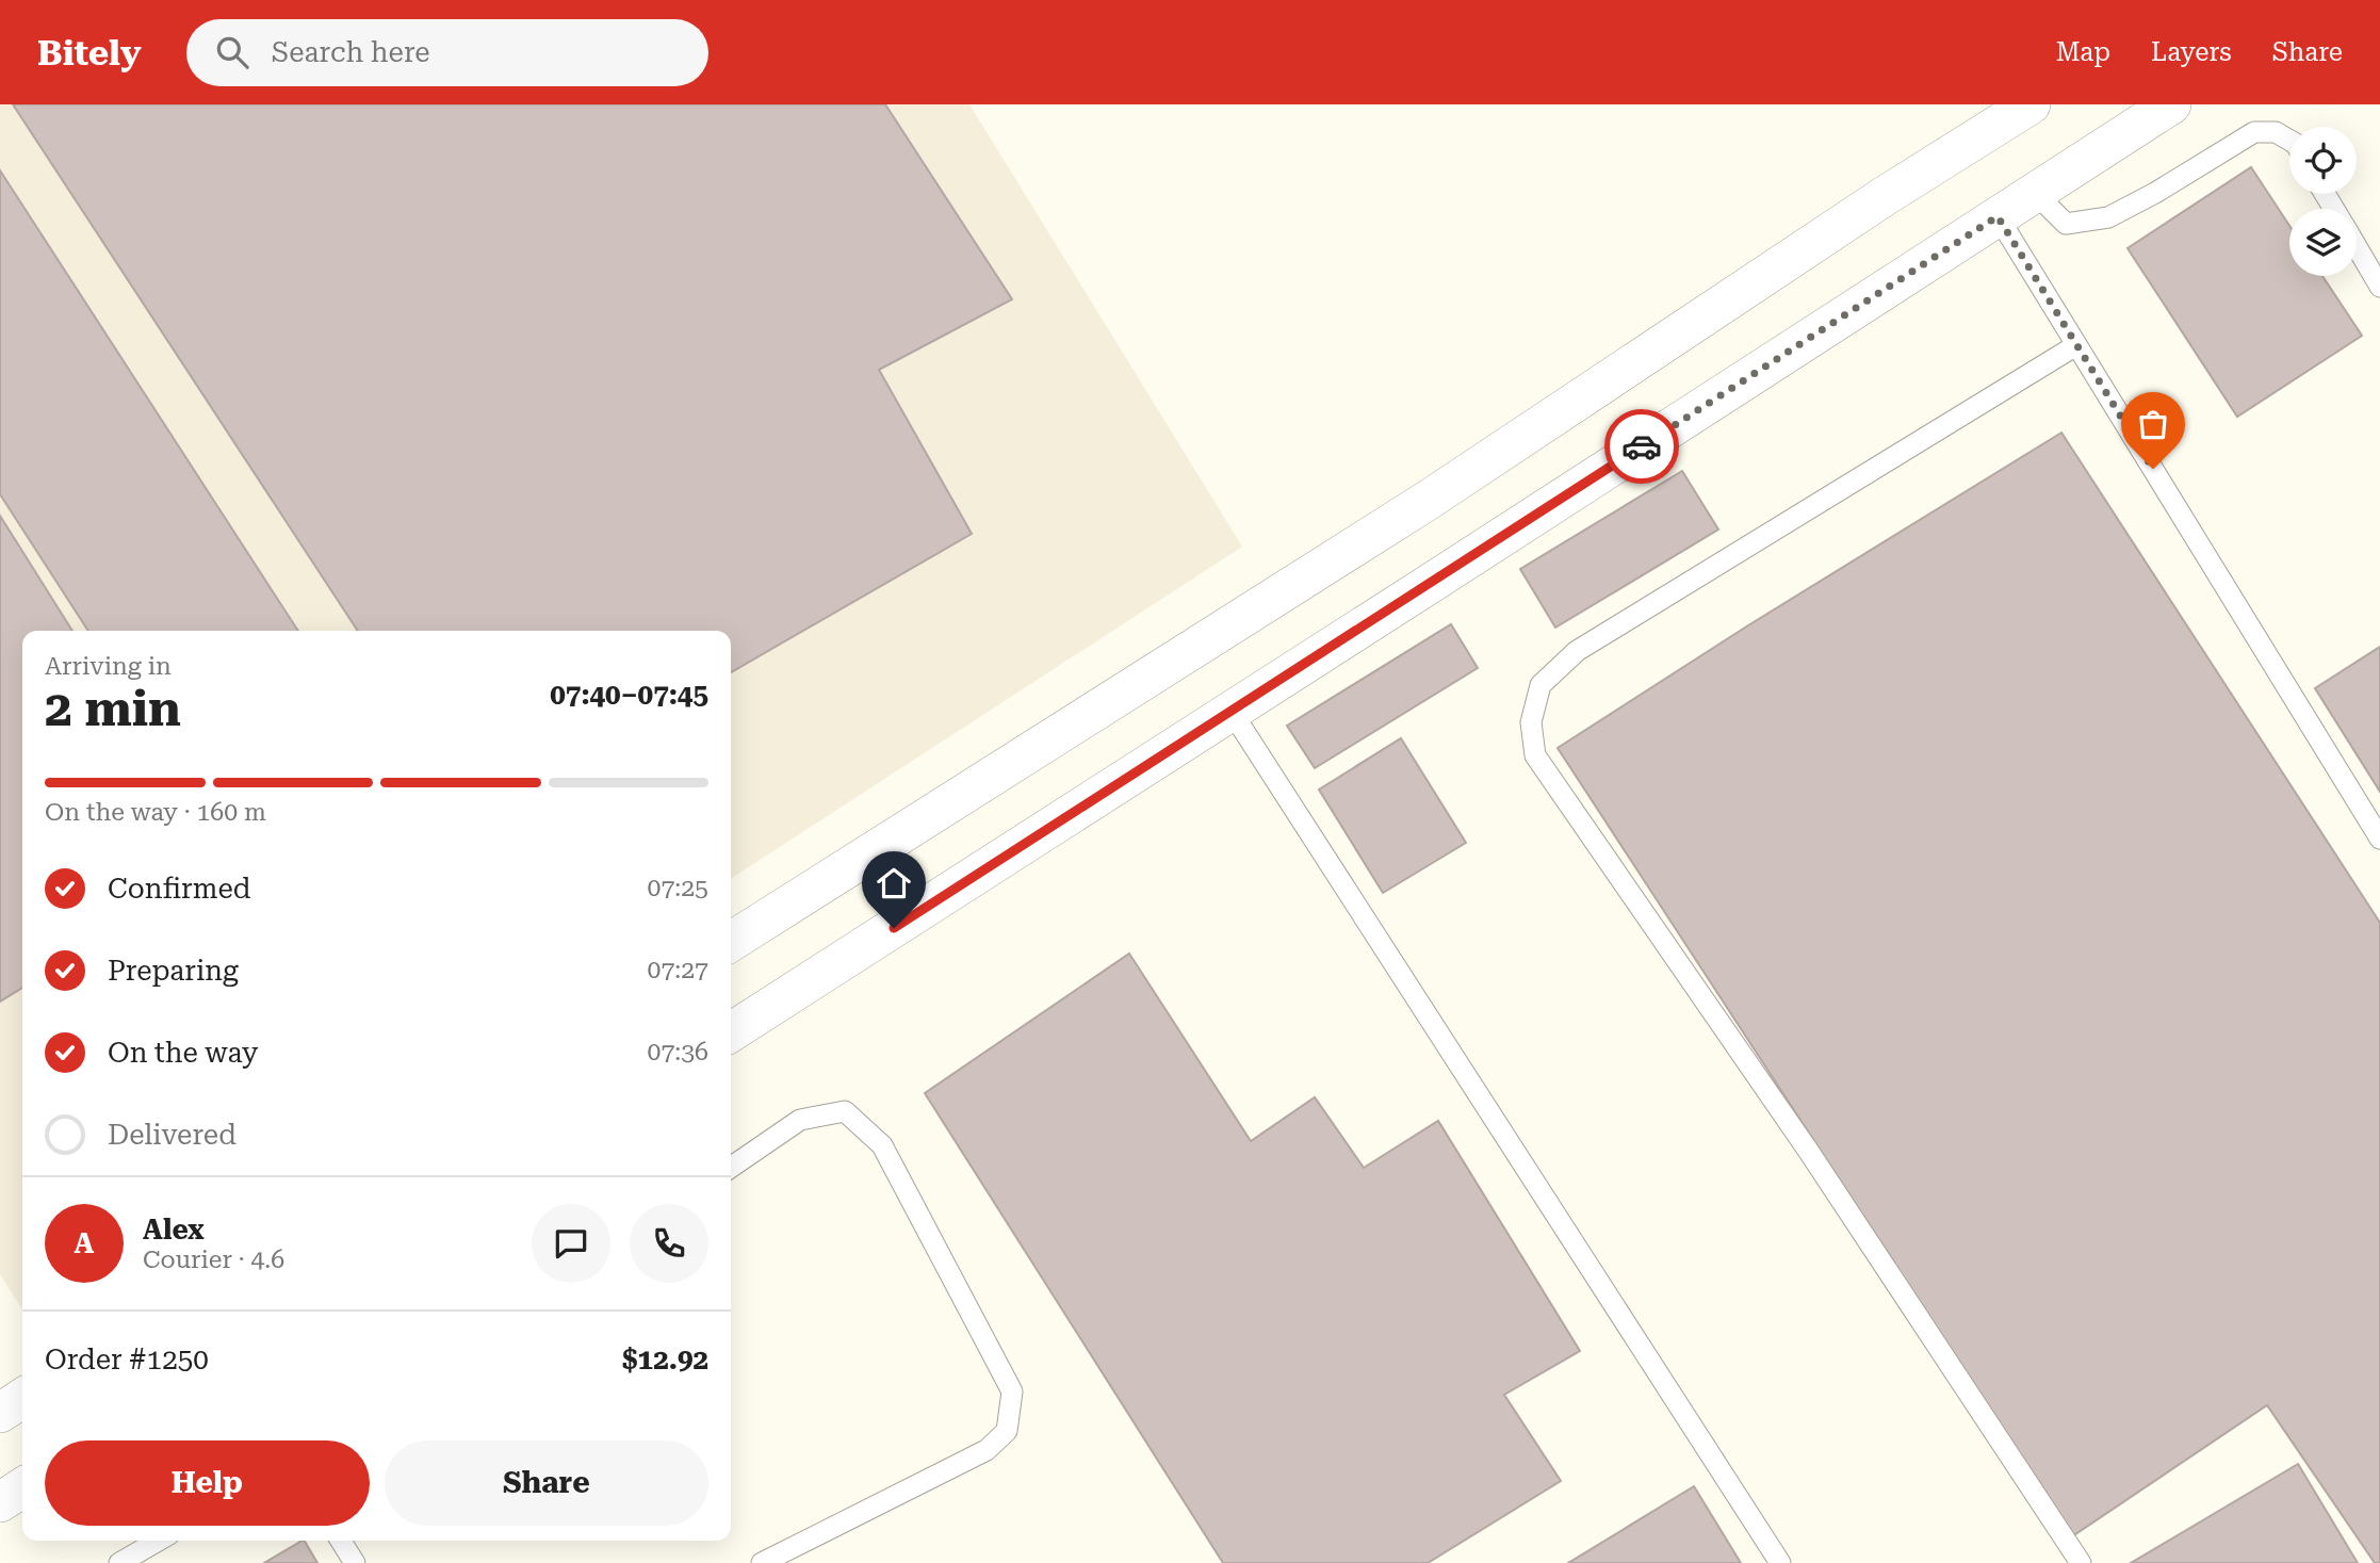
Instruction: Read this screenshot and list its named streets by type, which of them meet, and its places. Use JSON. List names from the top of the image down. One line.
{"page":{"header":"Bitely","search":"Search here","nav":["Map","Layers","Share"],"heading":["2 min","Arriving in","07:40–07:45"],"panel":["Alex","Courier · 4.6","Order #1250","$12.92"],"bar":"On the way · 160 m","list":[["Confirmed","07:25"],["Preparing","07:27"],["On the way","07:36"],"Delivered"],"round":"A","buttons":["Help","Share"]}}
